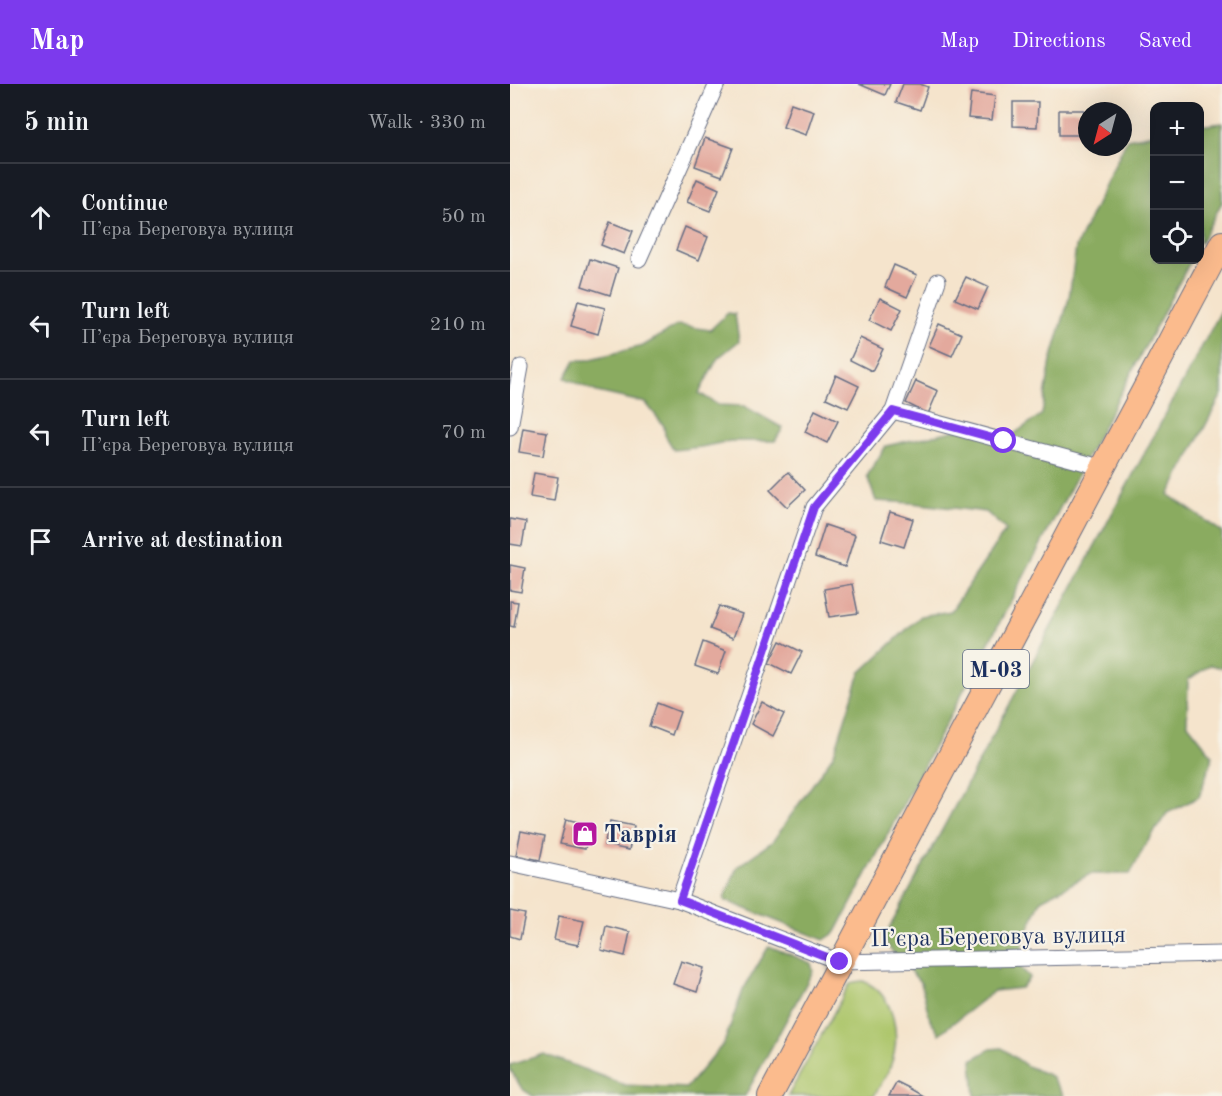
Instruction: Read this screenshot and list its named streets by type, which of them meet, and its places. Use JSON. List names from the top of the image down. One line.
{"streets":{"highway":["М-03"],"street":["П’єра Береговуа вулиця"]},"crossings":[["М-03","П’єра Береговуа вулиця"]],"places":{"shop":["Таврiя"]},"north":"bottom left","page":{"header":"Map","nav":["Map","Directions","Saved"],"heading":["5 min","Walk · 330 m"],"map_buttons":["+","−"],"list":[["Continue","П’єра Береговуа вулиця","50 m"],["Turn left","П’єра Береговуа вулиця","210 m"],["Turn left","П’єра Береговуа вулиця","70 m"],"Arrive at destination"]}}
